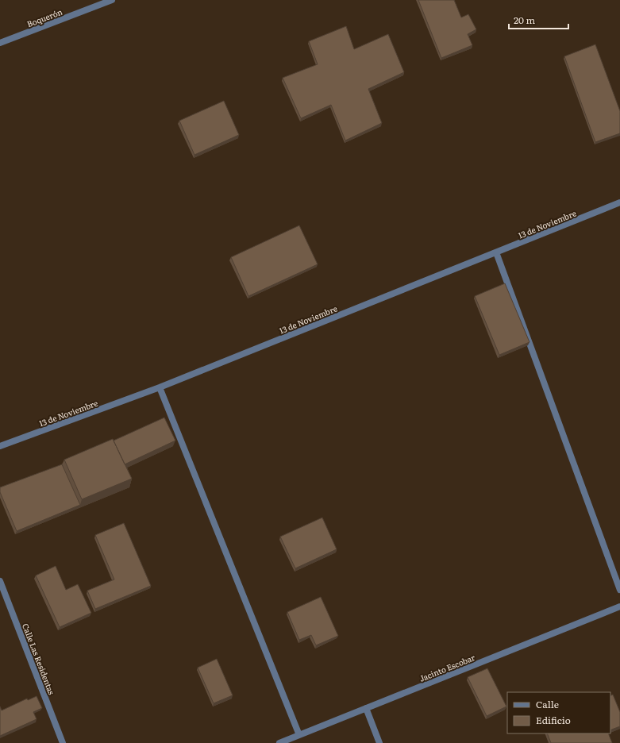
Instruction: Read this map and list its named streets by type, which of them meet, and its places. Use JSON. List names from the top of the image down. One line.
{"streets":{"street":["Boquerón","13 de Noviembre","Calle Las Residentas","Jacinto Escobar"]},"legend":["Calle","Edificio"],"scale_bar":"20 m"}
